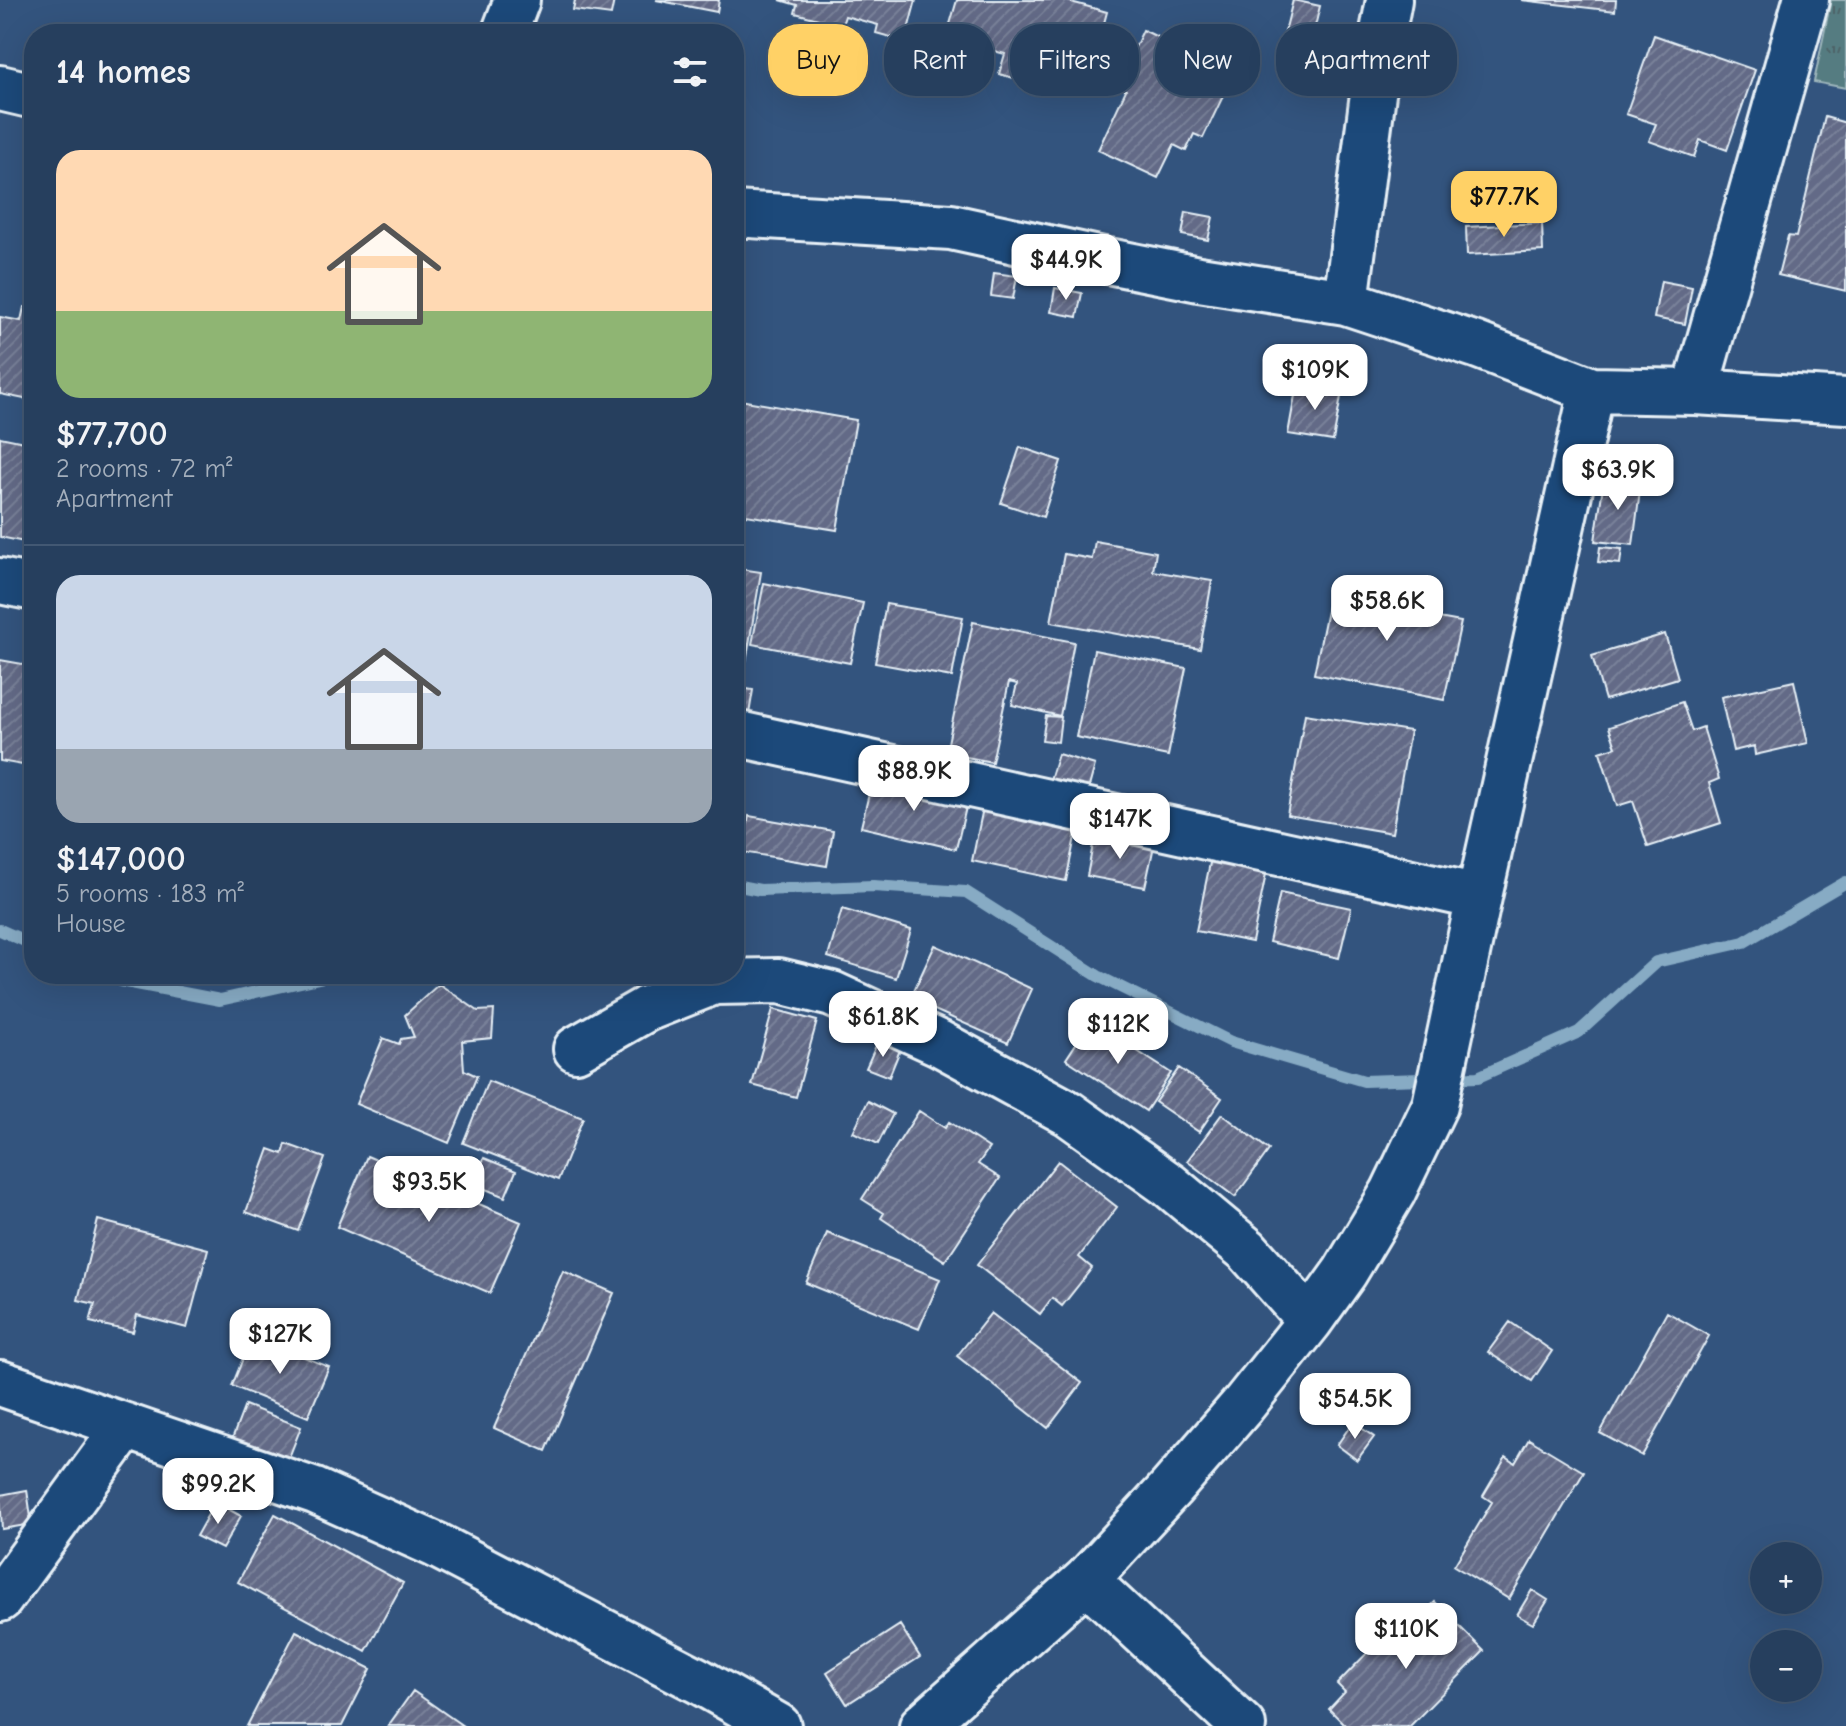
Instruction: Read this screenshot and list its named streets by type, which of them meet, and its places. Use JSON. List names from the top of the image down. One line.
{"page":{"chip":["Buy","Rent","Filters","New","Apartment"],"heading":"14 homes","list":[{"name":"$77,700","note":"2 rooms · 72 m² · Apartment"},{"name":"$147,000","note":"5 rooms · 183 m² · House"}],"price":["$77.7K","$44.9K","$109K","$63.9K","$58.6K","$88.9K","$147K","$61.8K","$112K","$93.5K","$127K","$54.5K","$99.2K","$110K"],"map_buttons":["+","−"]}}
